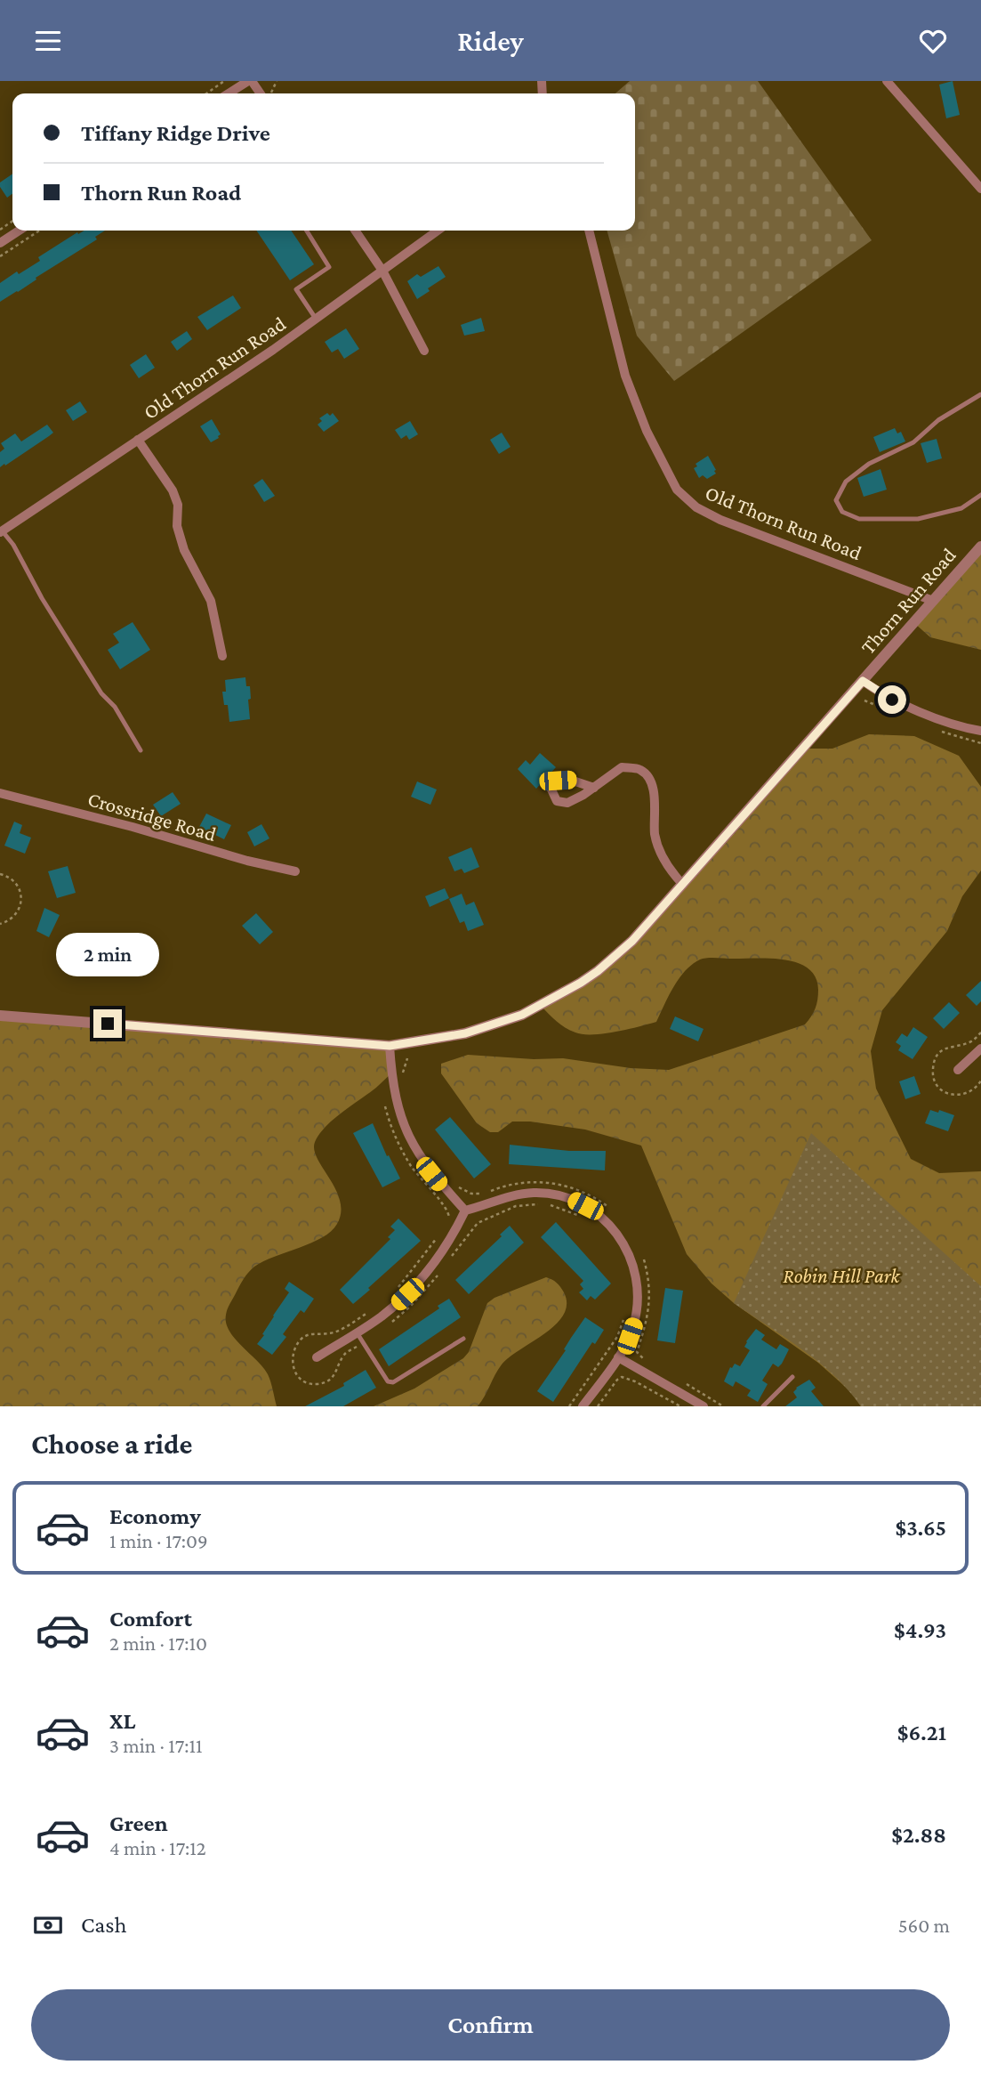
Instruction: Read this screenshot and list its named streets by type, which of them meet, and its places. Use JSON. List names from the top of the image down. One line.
{"streets":{"street":["Old Thorn Run Road","Thorn Run Road","Crossridge Road"]},"crossings":[["Old Thorn Run Road","Thorn Run Road"]],"parks":["Robin Hill Park"],"page":{"header":"Ridey","banner":["Tiffany Ridge Drive","Thorn Run Road"],"bubble":"2 min","heading":"Choose a ride","list":[{"name":"Economy","note":"1 min · 17:09","value":"$3.65"},{"name":"Comfort","note":"2 min · 17:10","value":"$4.93"},{"name":"XL","note":"3 min · 17:11","value":"$6.21"},{"name":"Green","note":"4 min · 17:12","value":"$2.88"}],"pay":["Cash","560 m"],"buttons":"Confirm"}}
